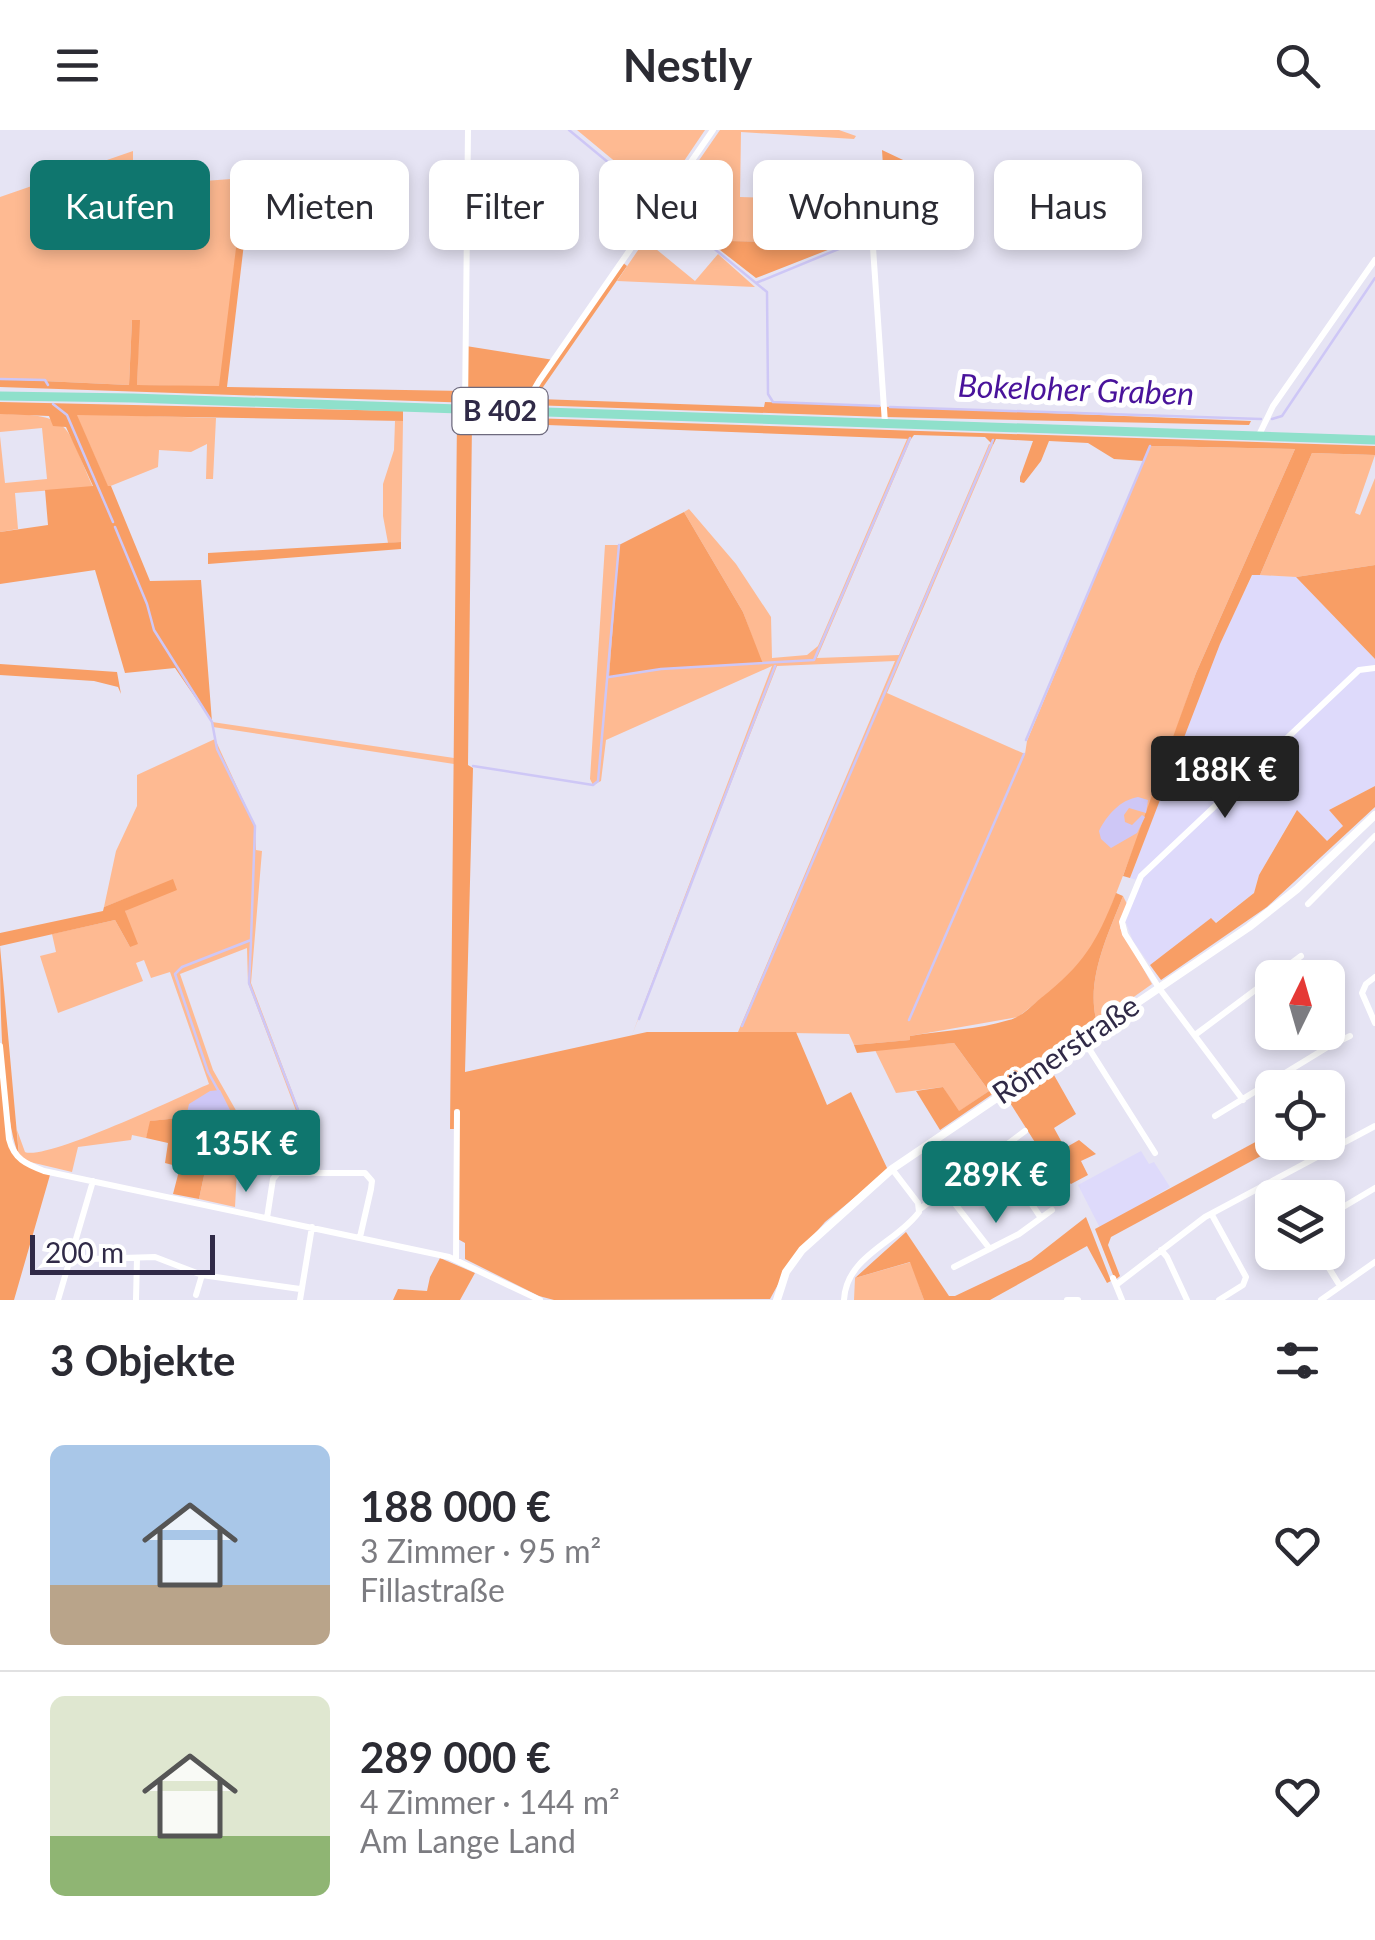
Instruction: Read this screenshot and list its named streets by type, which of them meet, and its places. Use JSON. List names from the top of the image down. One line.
{"streets":{"main road":["B 402"],"street":["Römerstraße"]},"water":["Bokeloher Graben"],"scale_bar":"200 m","north":"top","page":{"header":"Nestly","chip":["Kaufen","Mieten","Filter","Neu","Wohnung","Haus"],"price":["188K €","135K €","289K €"],"scale":"200 m","heading":"3 Objekte","list":[{"name":"188 000 €","note":"3 Zimmer · 95 m² · Fillastraße"},{"name":"289 000 €","note":"4 Zimmer · 144 m² · Am Lange Land"}]}}
